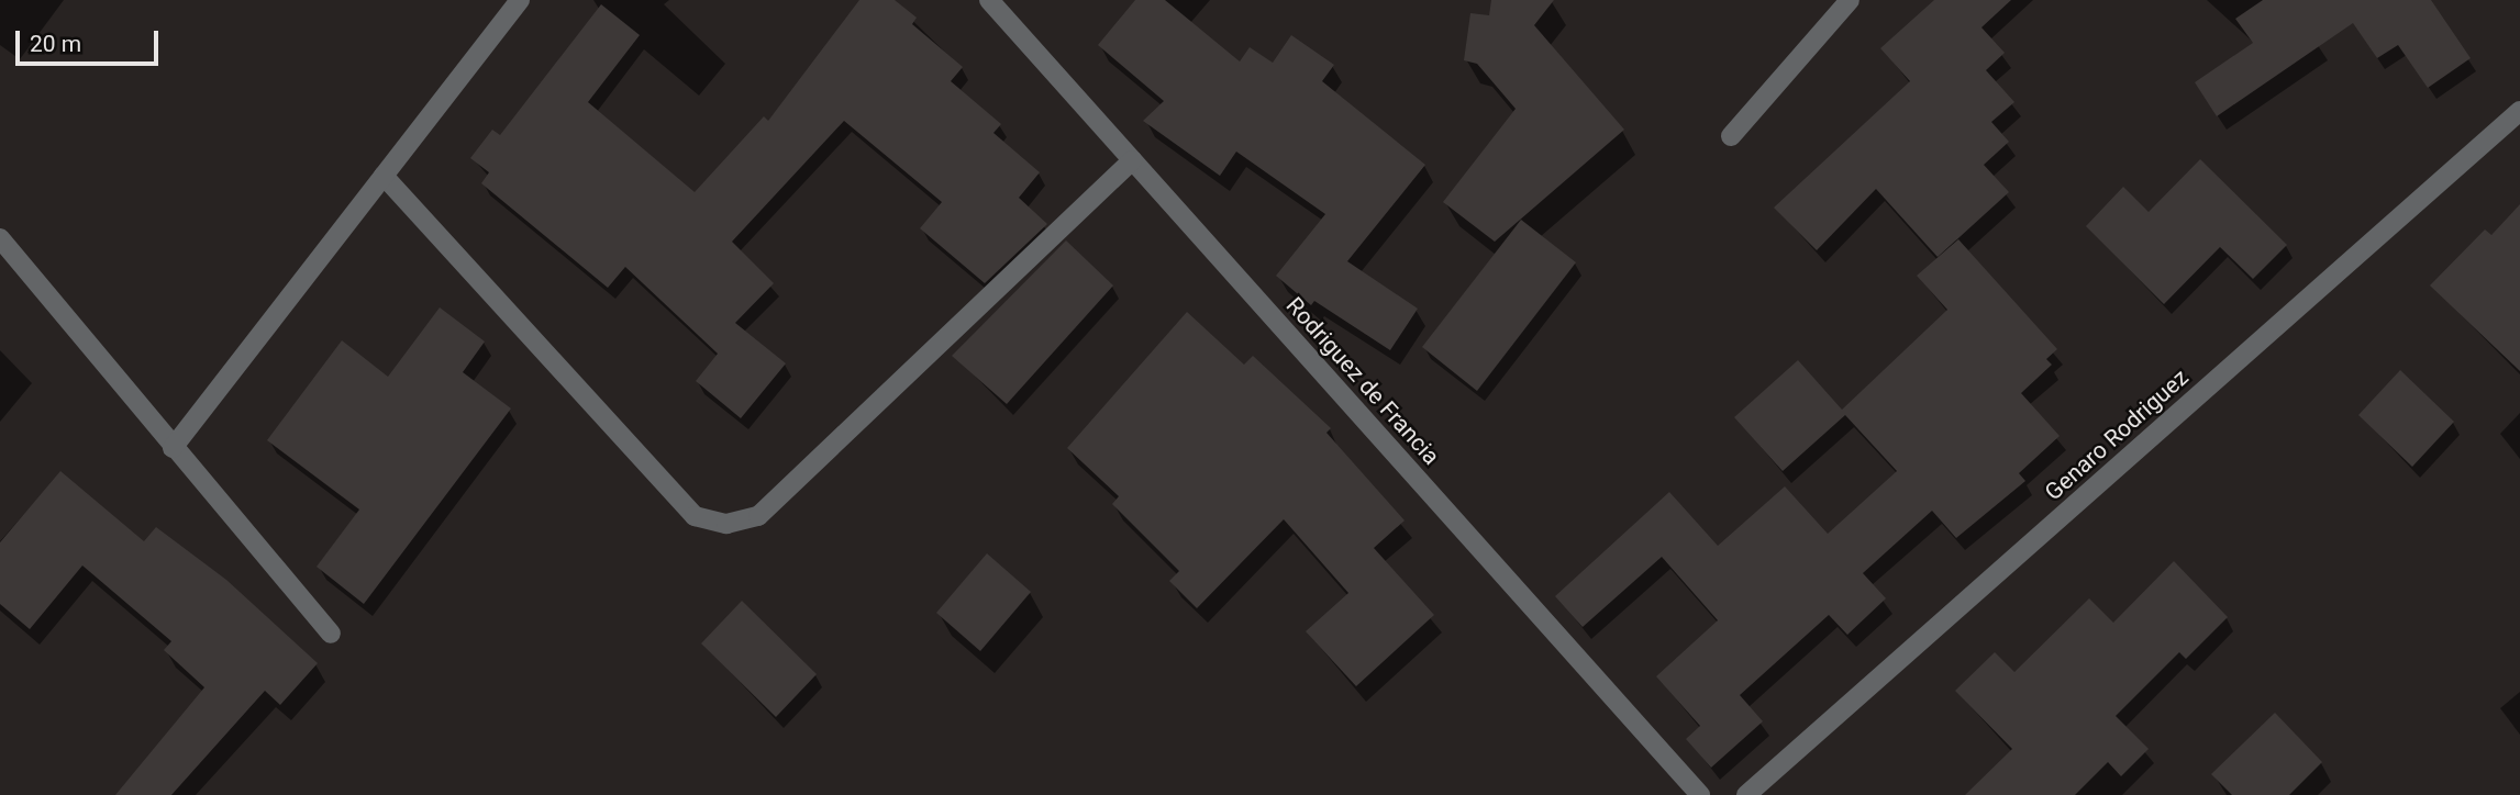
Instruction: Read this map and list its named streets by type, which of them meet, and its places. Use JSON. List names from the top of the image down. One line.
{"streets":{"street":["Rodriguez de Francia","Genaro Rodriguez"]},"scale_bar":"20 m"}
